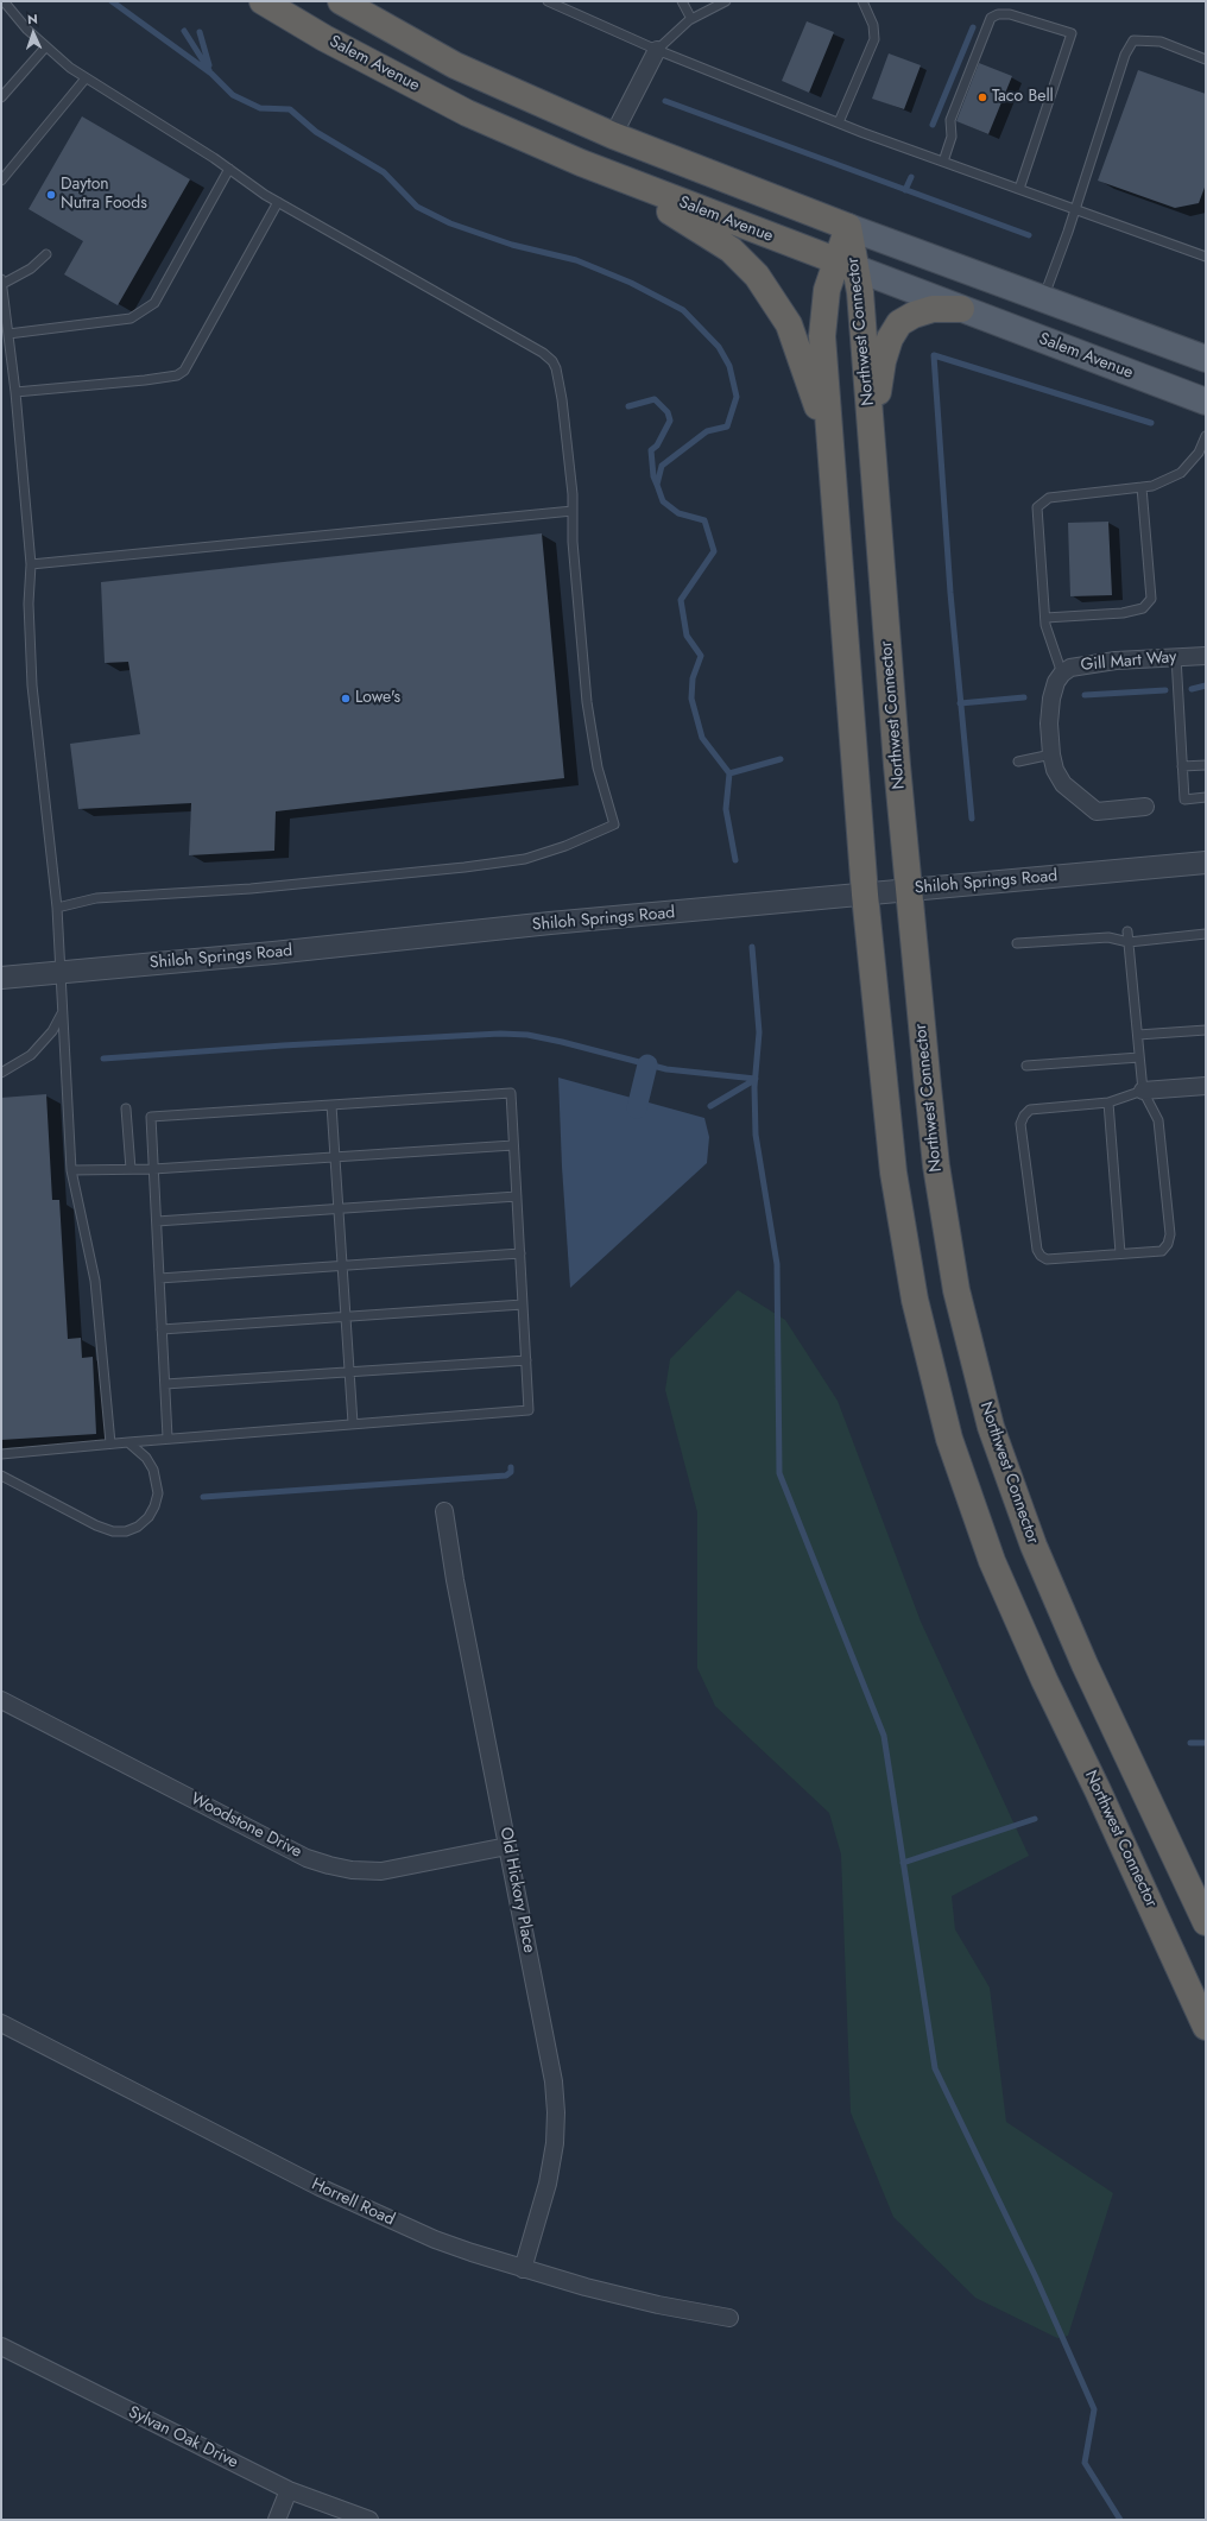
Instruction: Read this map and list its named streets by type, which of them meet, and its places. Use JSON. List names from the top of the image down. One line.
{"streets":{"highway":["Salem Avenue","Northwest Connector"],"street":["Gill Mart Way","Shiloh Springs Road","Woodstone Drive","Old Hickory Place","Horrell Road","Sylvan Oak Drive"]},"crossings":[["Salem Avenue","Northwest Connector"],["Northwest Connector","Shiloh Springs Road"],["Woodstone Drive","Old Hickory Place"],["Old Hickory Place","Horrell Road"]],"places":["Taco Bell","Dayton Nutra Foods","Lowe's"],"north":"top"}
